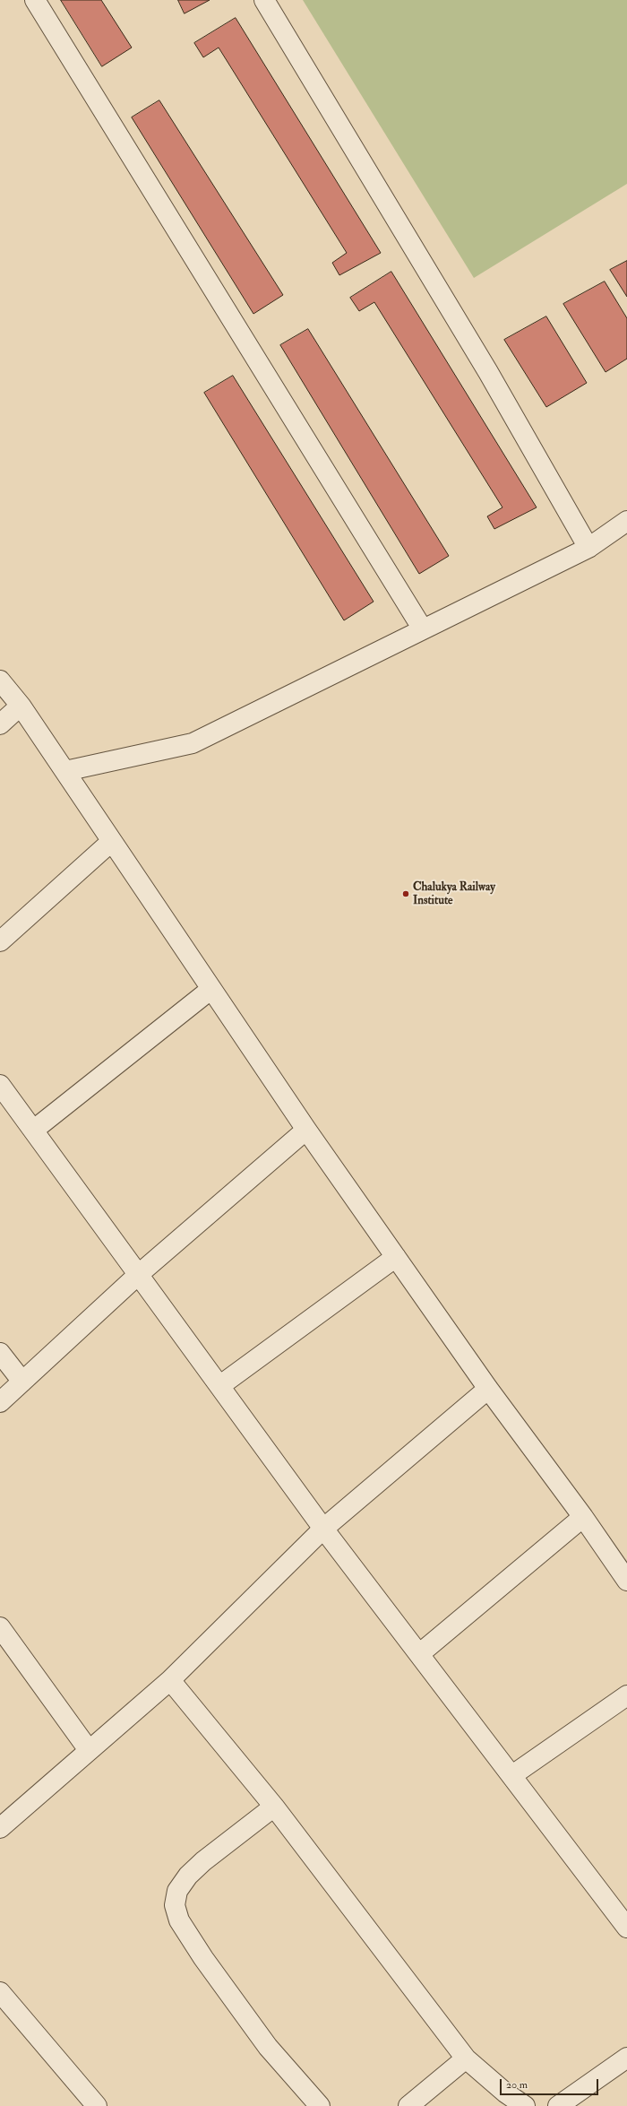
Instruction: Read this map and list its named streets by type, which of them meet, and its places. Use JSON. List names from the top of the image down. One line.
{"places":["Chalukya Railway Institute"],"scale_bar":"20 m"}
